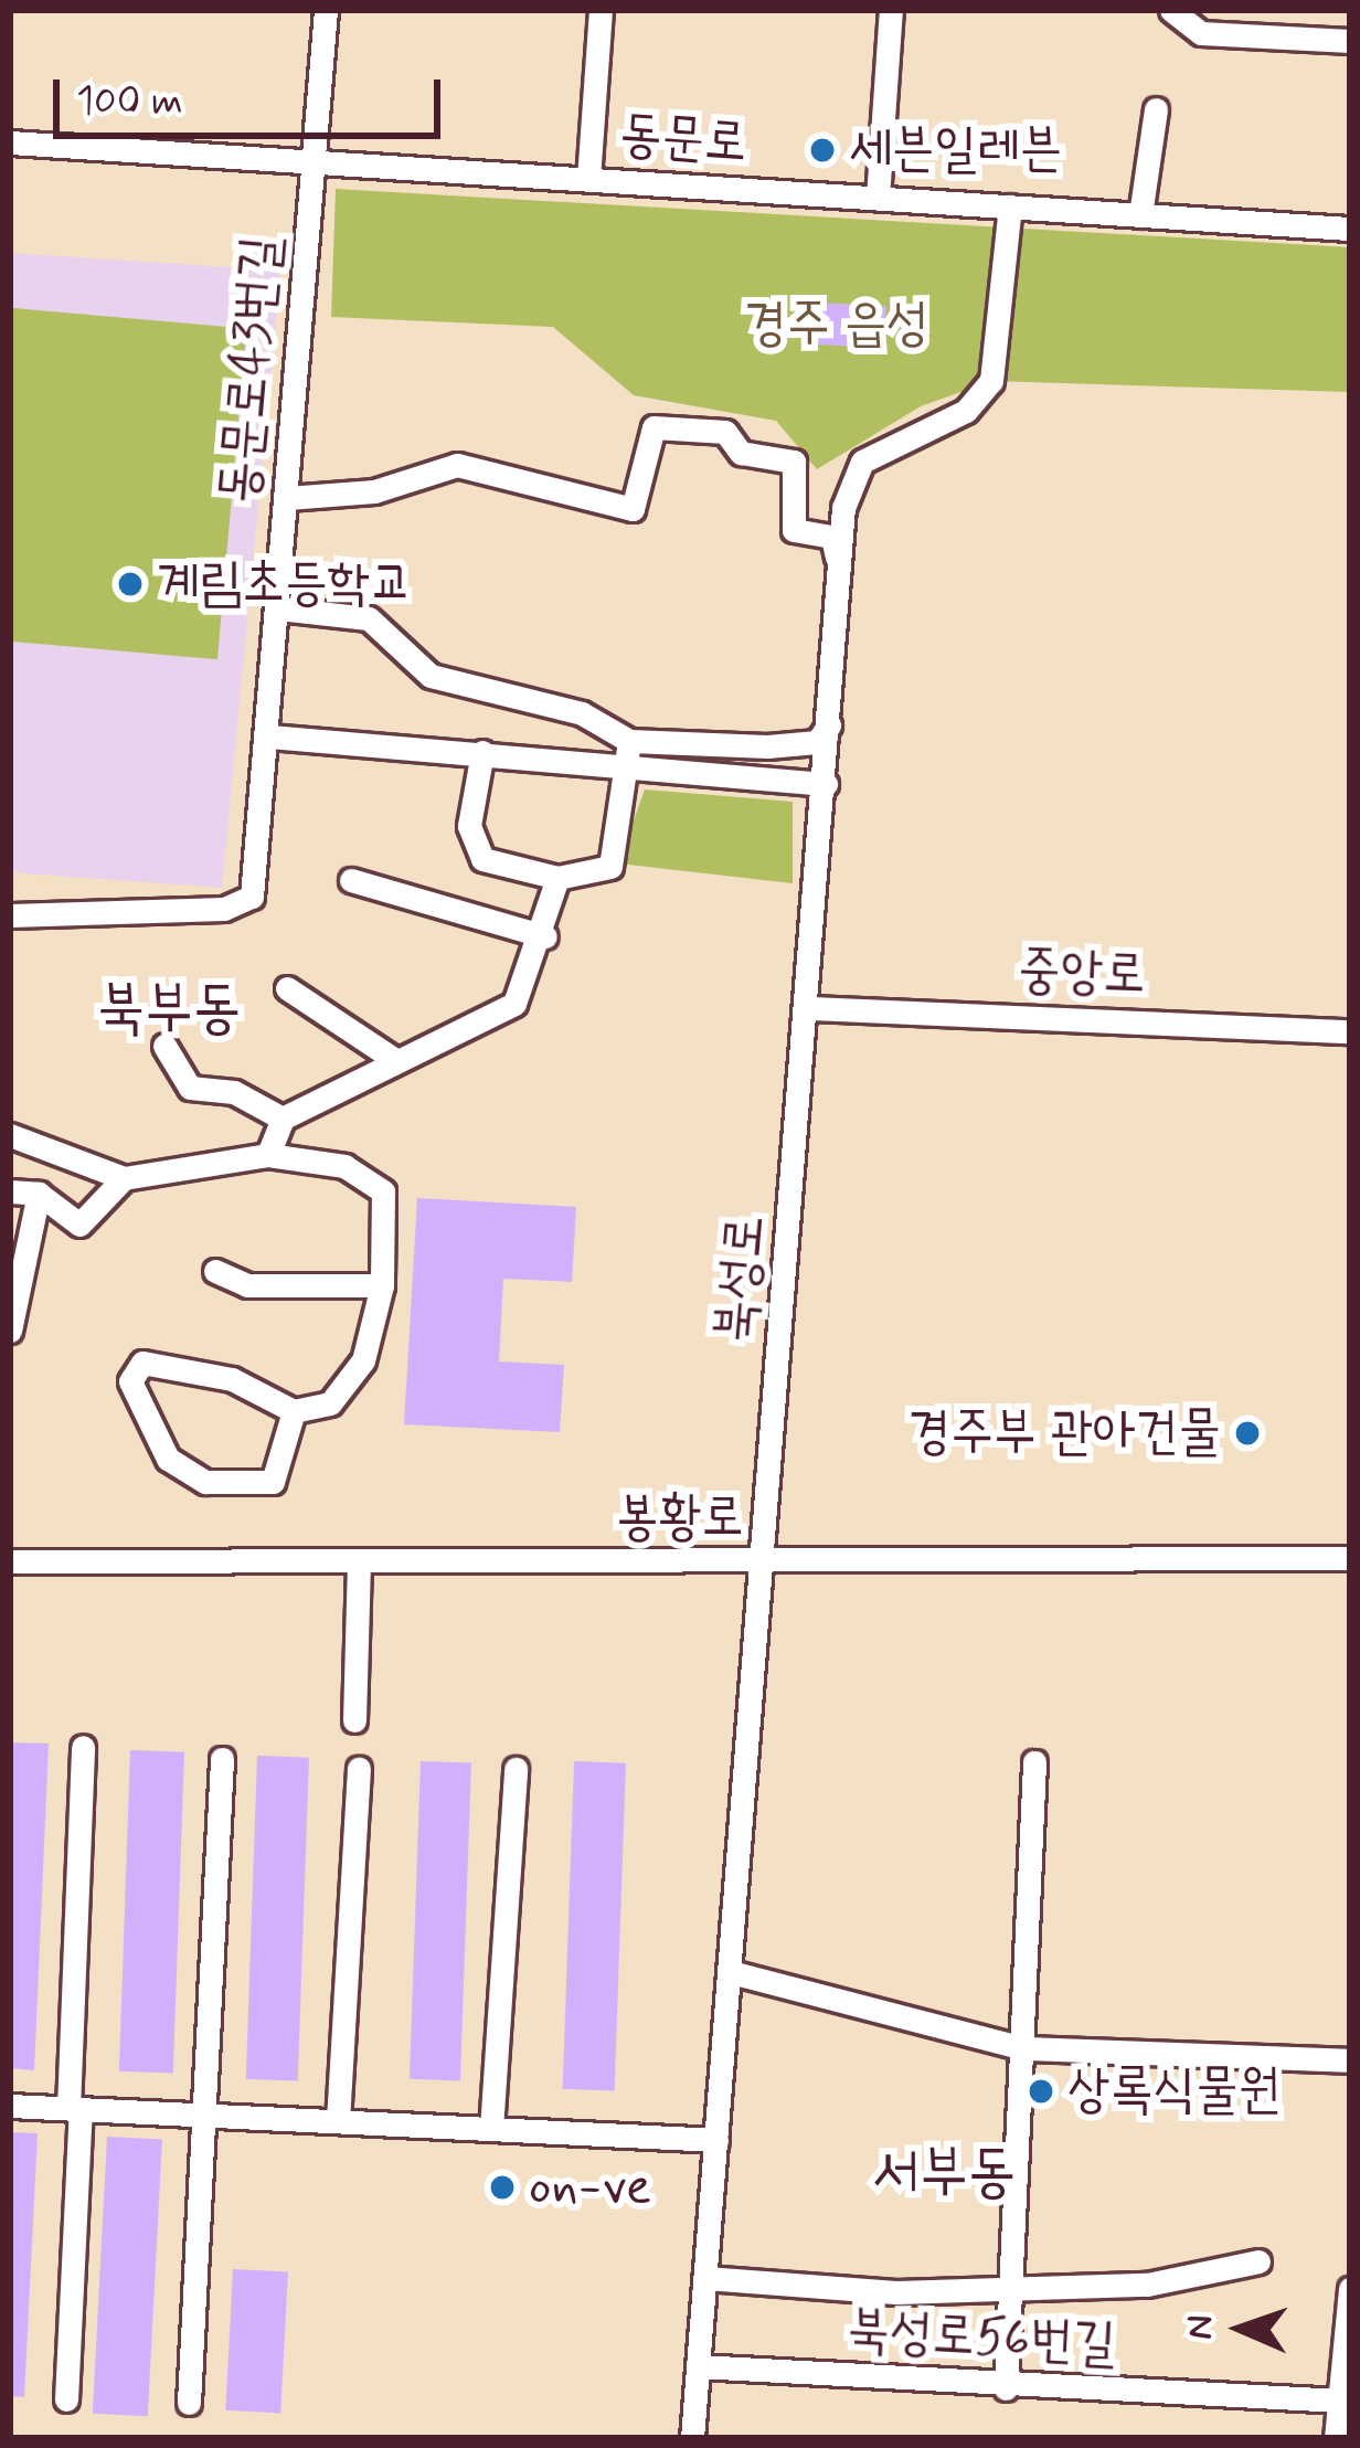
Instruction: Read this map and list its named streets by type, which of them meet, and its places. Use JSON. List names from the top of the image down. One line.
{"streets":{"street":["동문로","동문로43번길","중앙로","북성로","봉황로","북성로56번길"]},"crossings":[["동문로","동문로43번길"],["동문로","북성로"],["중앙로","북성로"],["북성로","봉황로"],["북성로","북성로56번길"]],"districts":["북부동","서부동"],"parks":["경주 읍성"],"places":["세븐일레븐","계림초등학교","경주부 관아건물","상록식물원","on-ve"],"scale_bar":"100 m","north":"left"}
